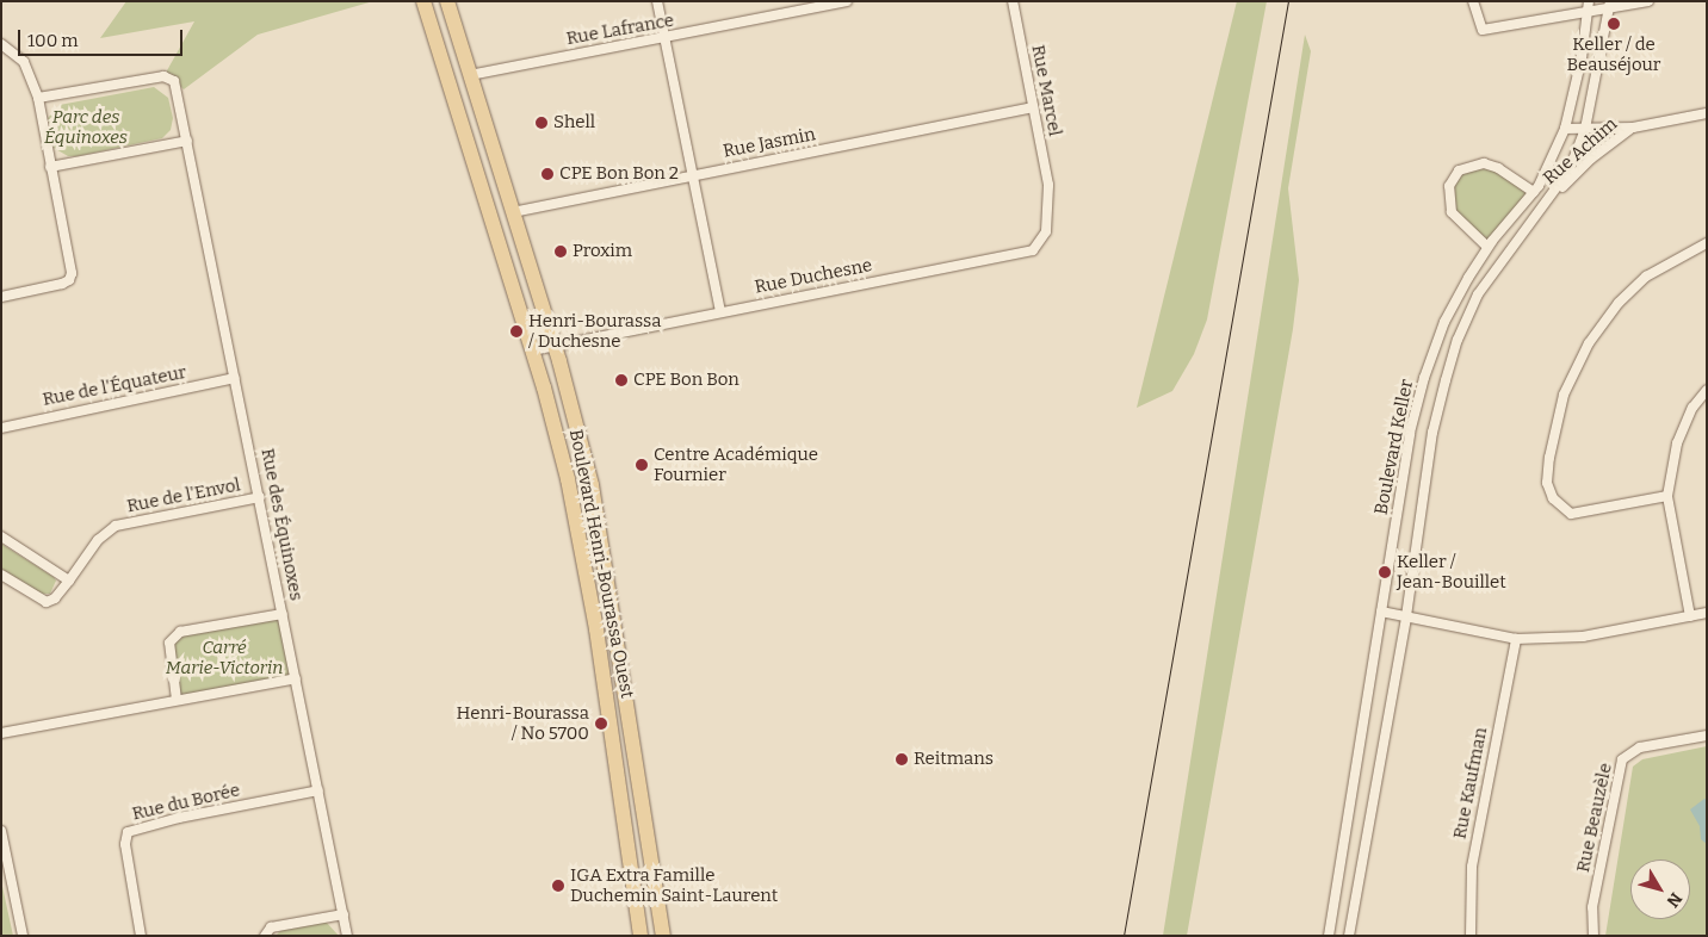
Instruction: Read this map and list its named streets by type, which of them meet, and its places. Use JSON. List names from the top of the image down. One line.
{"streets":{"main road":["Boulevard Henri-Bourassa Ouest"],"street":["Rue Lafrance","Rue Marcel","Rue Jasmin","Rue Achim","Rue Duchesne","Rue de l'Équateur","Boulevard Keller","Rue de l'Envol","Rue des Équinoxes","Rue Kaufman","Rue du Borée","Rue Beauzèle"]},"crossings":[["Rue Lafrance","Boulevard Henri-Bourassa Ouest"],["Rue Marcel","Rue Jasmin"],["Rue Marcel","Rue Duchesne"],["Rue Jasmin","Boulevard Henri-Bourassa Ouest"],["Rue Achim","Boulevard Keller"],["Rue Duchesne","Boulevard Henri-Bourassa Ouest"],["Rue de l'Équateur","Rue des Équinoxes"],["Rue de l'Envol","Rue des Équinoxes"],["Rue des Équinoxes","Rue du Borée"]],"parks":["Parc des Équinoxes","Carré Marie-Victorin"],"places":["Keller / de Beauséjour","Shell","CPE Bon Bon 2","Proxim","Henri-Bourassa / Duchesne","CPE Bon Bon","Centre Académique Fournier","Keller / Jean-Bouillet","Henri-Bourassa / No 5700","Reitmans","IGA Extra Famille Duchemin Saint-Laurent"],"scale_bar":"100 m","north":"bottom right"}
